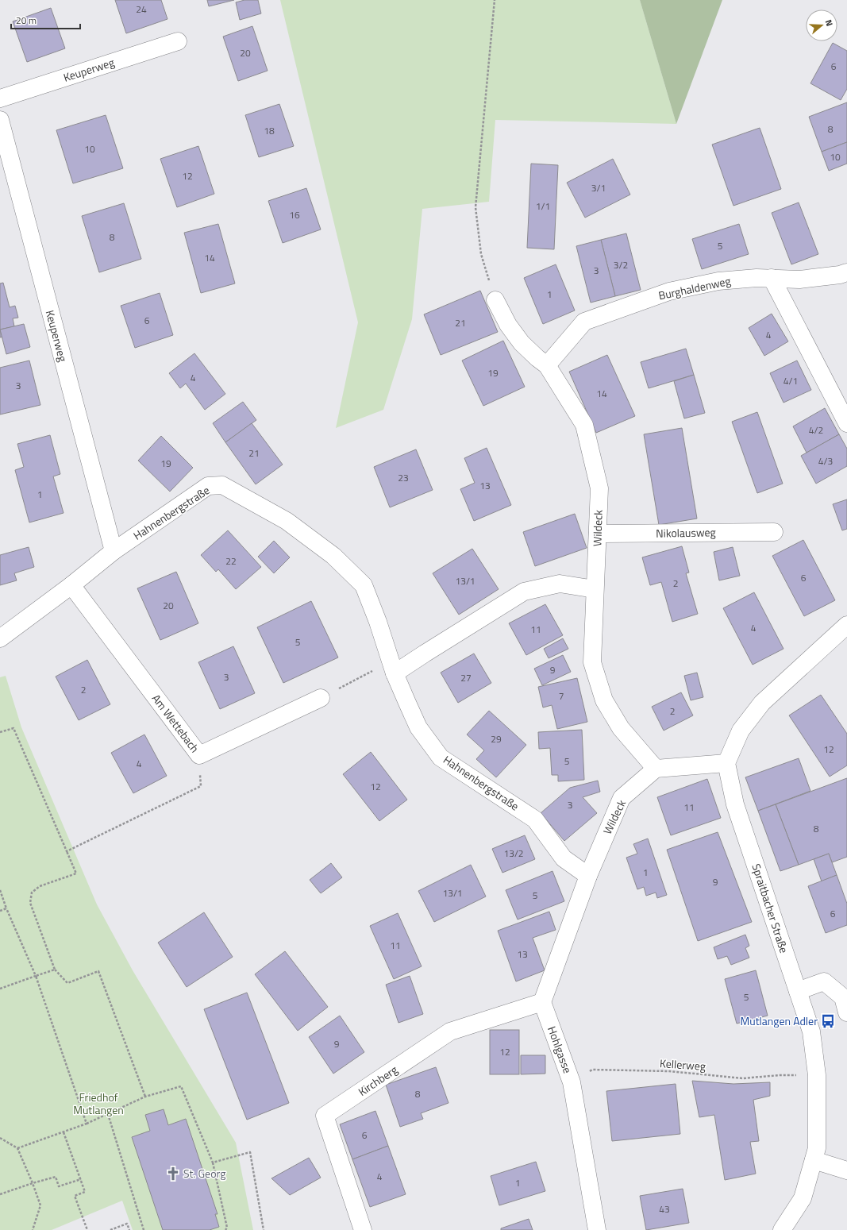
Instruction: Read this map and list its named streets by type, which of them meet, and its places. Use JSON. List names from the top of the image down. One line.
{"streets":{"street":["Keuperweg","Burghaldenweg","Hahnenbergstraße","Wildeck","Nikolausweg","Am Wettebach","Spraitbacher Straße","Hohlgasse","Kirchberg"],"path":["Kellerweg"]},"crossings":[["Keuperweg","Hahnenbergstraße"],["Burghaldenweg","Wildeck"],["Hahnenbergstraße","Wildeck"],["Hahnenbergstraße","Am Wettebach"],["Wildeck","Nikolausweg"],["Hohlgasse","Kellerweg"],["Hohlgasse","Kirchberg"]],"parks":["Friedhof Mutlangen"],"places":{"bus stop":["Mutlangen Adler"],"church":["St. Georg"]},"house_numbers":["24","20","6","8","18","10","10","12","3/1","1/1","16","8","5","14","3/2","3","1","6","21","4","19","4","4/1","3","14","4/2","21","4/3","19","23","13","1","22","6","13/1","2","20","4","11","5","9","3","27","2","7","2","29","12","5","4","12","3","11","8","13/2","1","9","13/1","5","6","11","13","5","9","12","8","6","4","1","43"],"scale_bar":"20 m","north":"right"}
